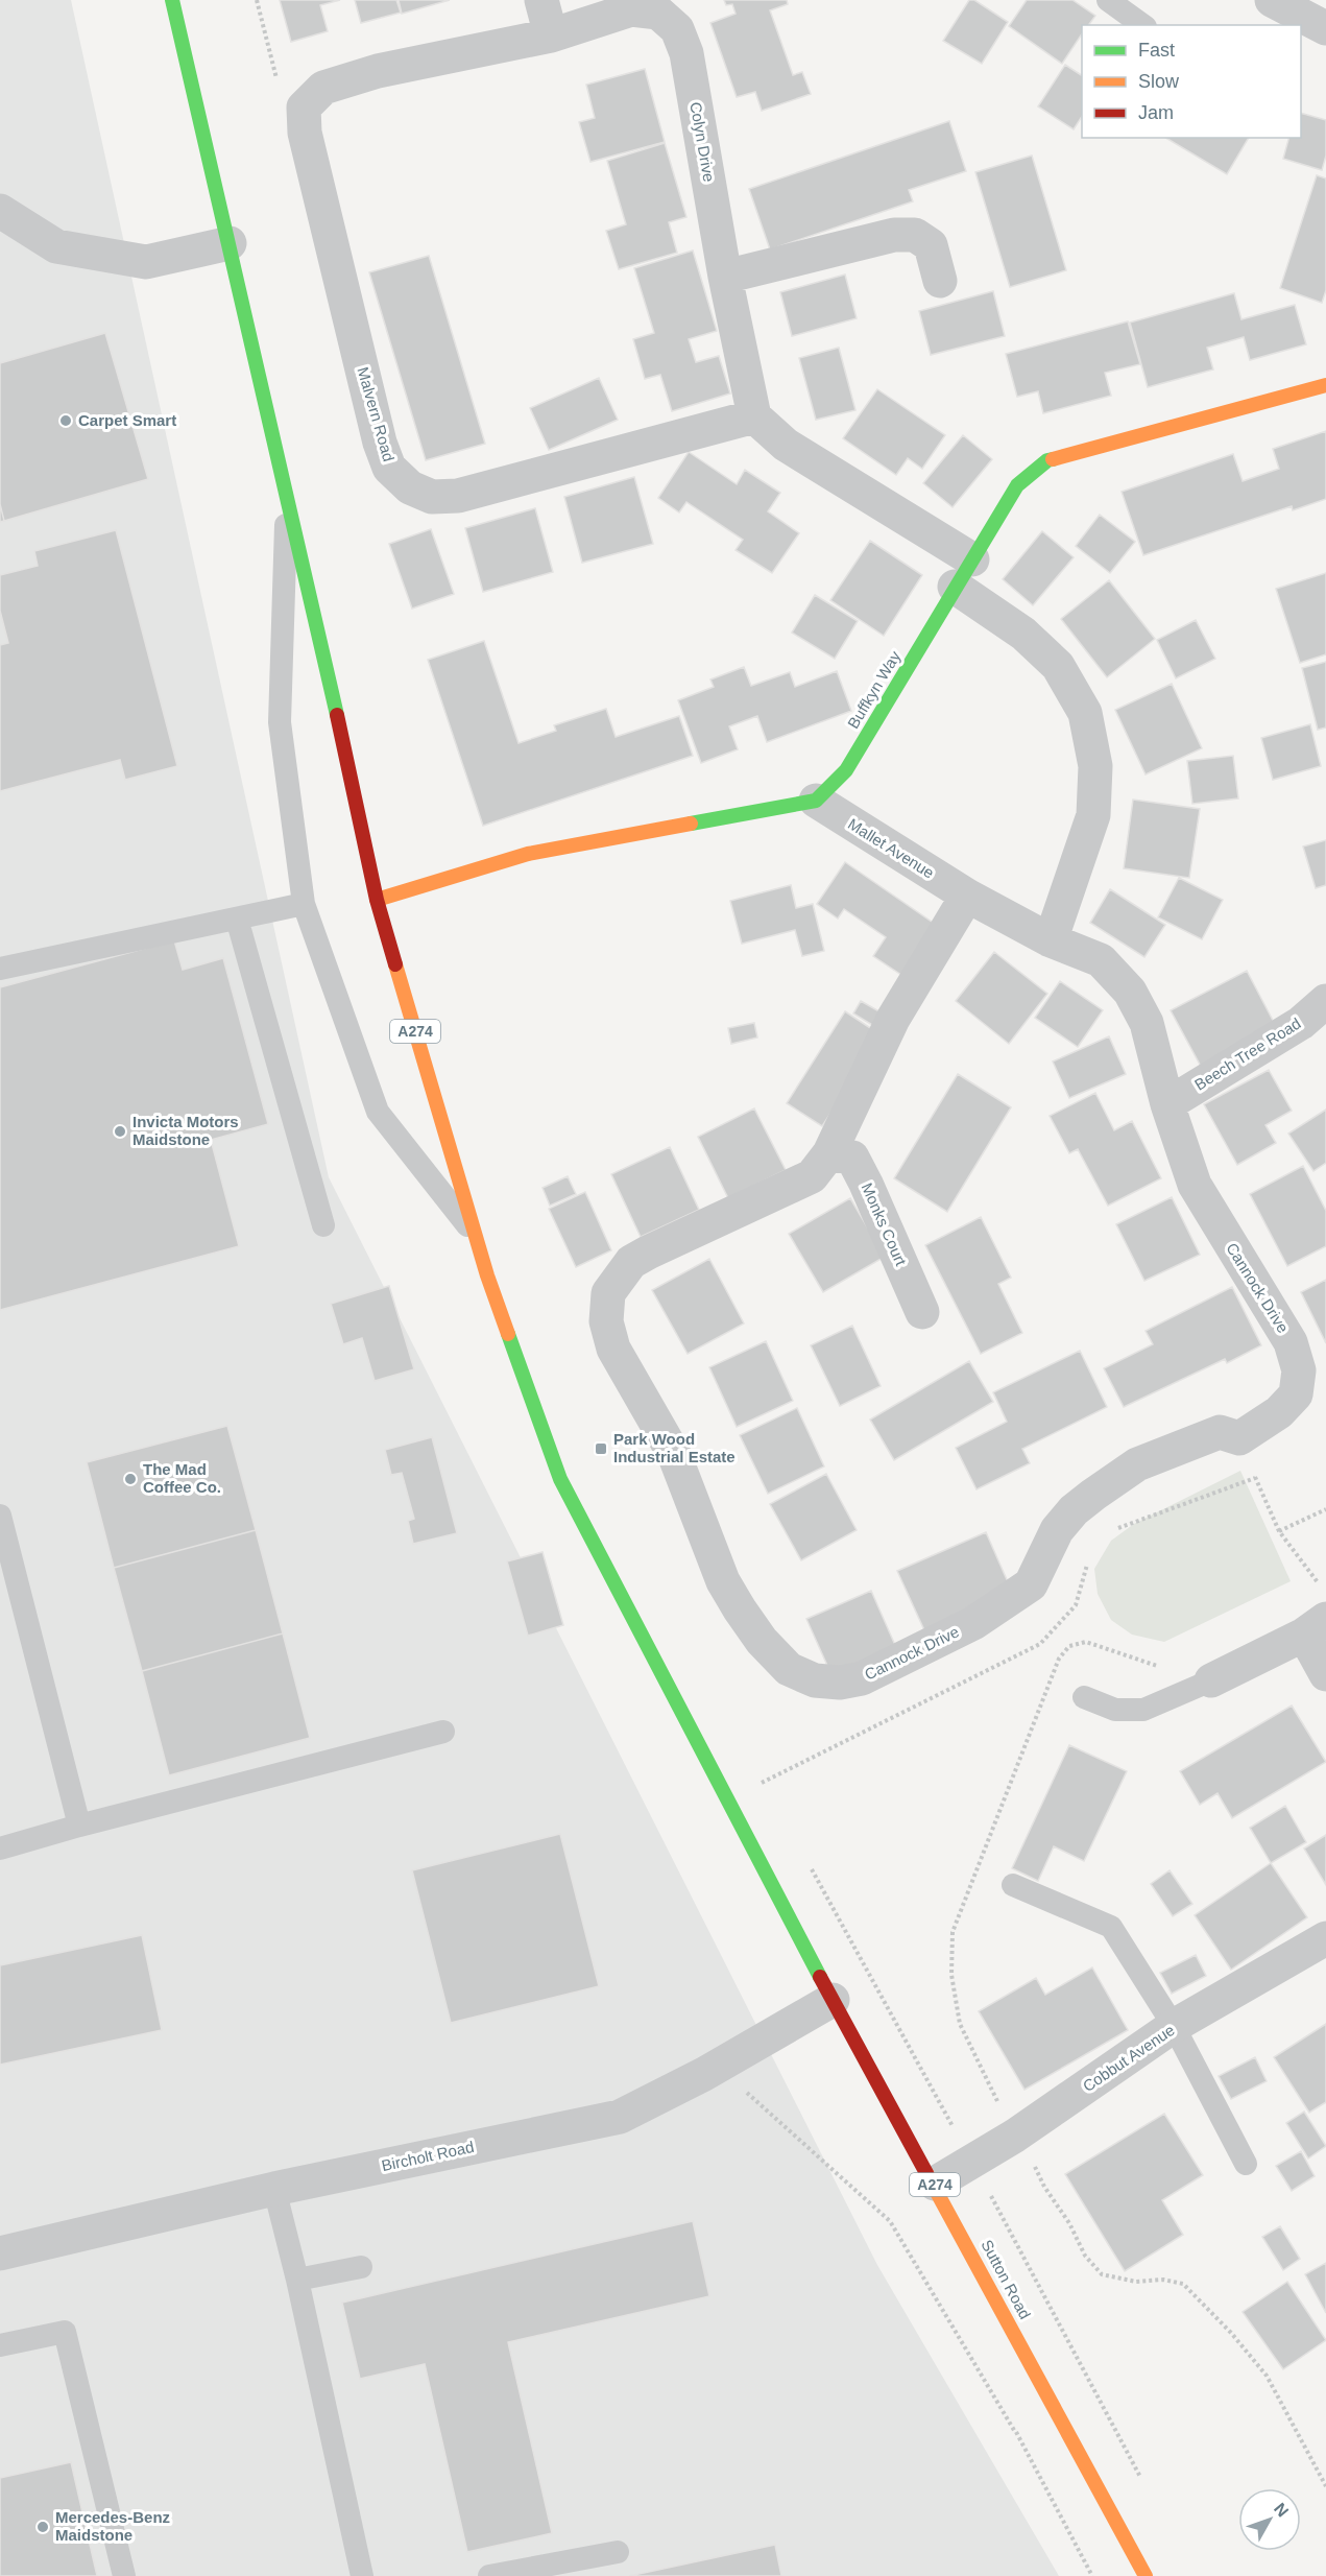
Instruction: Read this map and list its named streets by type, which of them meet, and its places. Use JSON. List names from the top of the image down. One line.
{"streets":{"main road":["Buffkyn Way","A274","Sutton Road"],"street":["Colyn Drive","Malvern Road","Mallet Avenue","Beech Tree Road","Monks Court","Cannock Drive","Cobbut Avenue","Bircholt Road"]},"crossings":[["Colyn Drive","Malvern Road"],["Buffkyn Way","Mallet Avenue"],["Mallet Avenue","Cannock Drive"],["A274","Bircholt Road"],["A274","Sutton Road"],["Beech Tree Road","Cannock Drive"],["Monks Court","Cannock Drive"],["Cobbut Avenue","Sutton Road"],["Bircholt Road","Sutton Road"]],"places":{"other":["Carpet Smart","Invicta Motors Maidstone","The Mad Coffee Co.","Mercedes-Benz Maidstone"],"transit":["Park Wood Industrial Estate"]},"legend":["Fast","Slow","Jam"],"north":"top right"}
